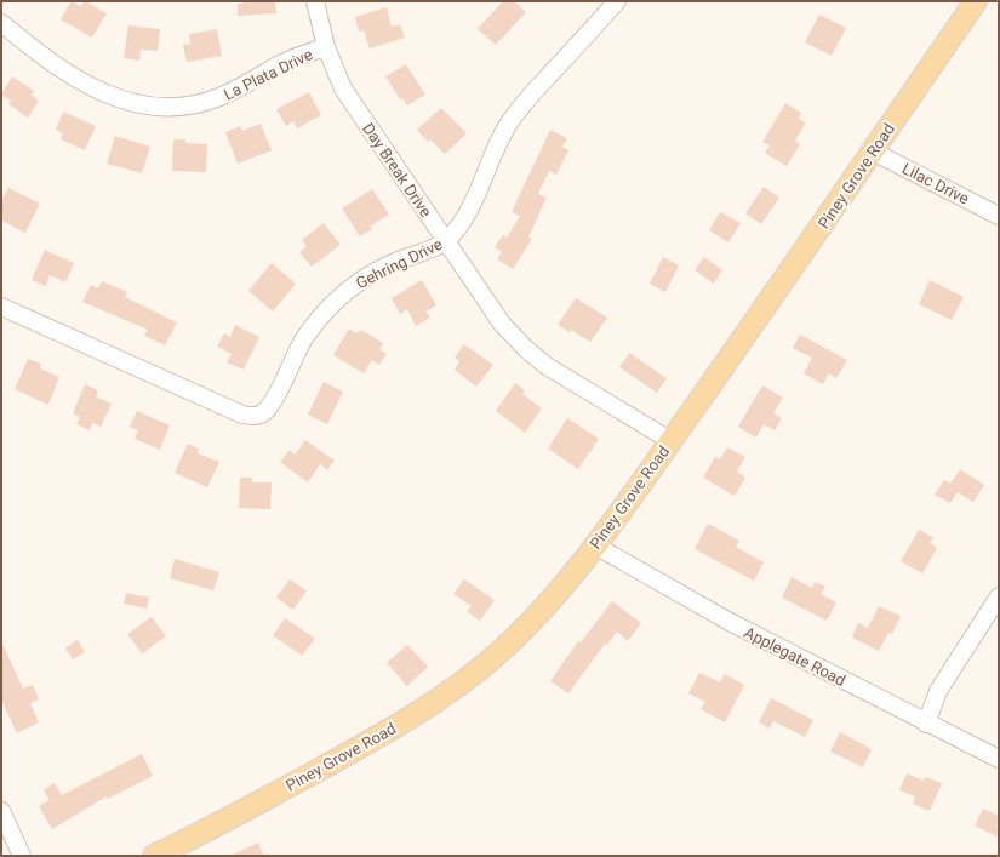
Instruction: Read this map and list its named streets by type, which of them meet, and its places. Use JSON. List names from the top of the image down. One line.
{"streets":{"main road":["Piney Grove Road"],"street":["La Plata Drive","Day Break Drive","Lilac Drive","Gehring Drive","Applegate Road"]},"crossings":[["La Plata Drive","Day Break Drive"],["Day Break Drive","Piney Grove Road"],["Day Break Drive","Gehring Drive"],["Piney Grove Road","Lilac Drive"],["Piney Grove Road","Applegate Road"]]}
